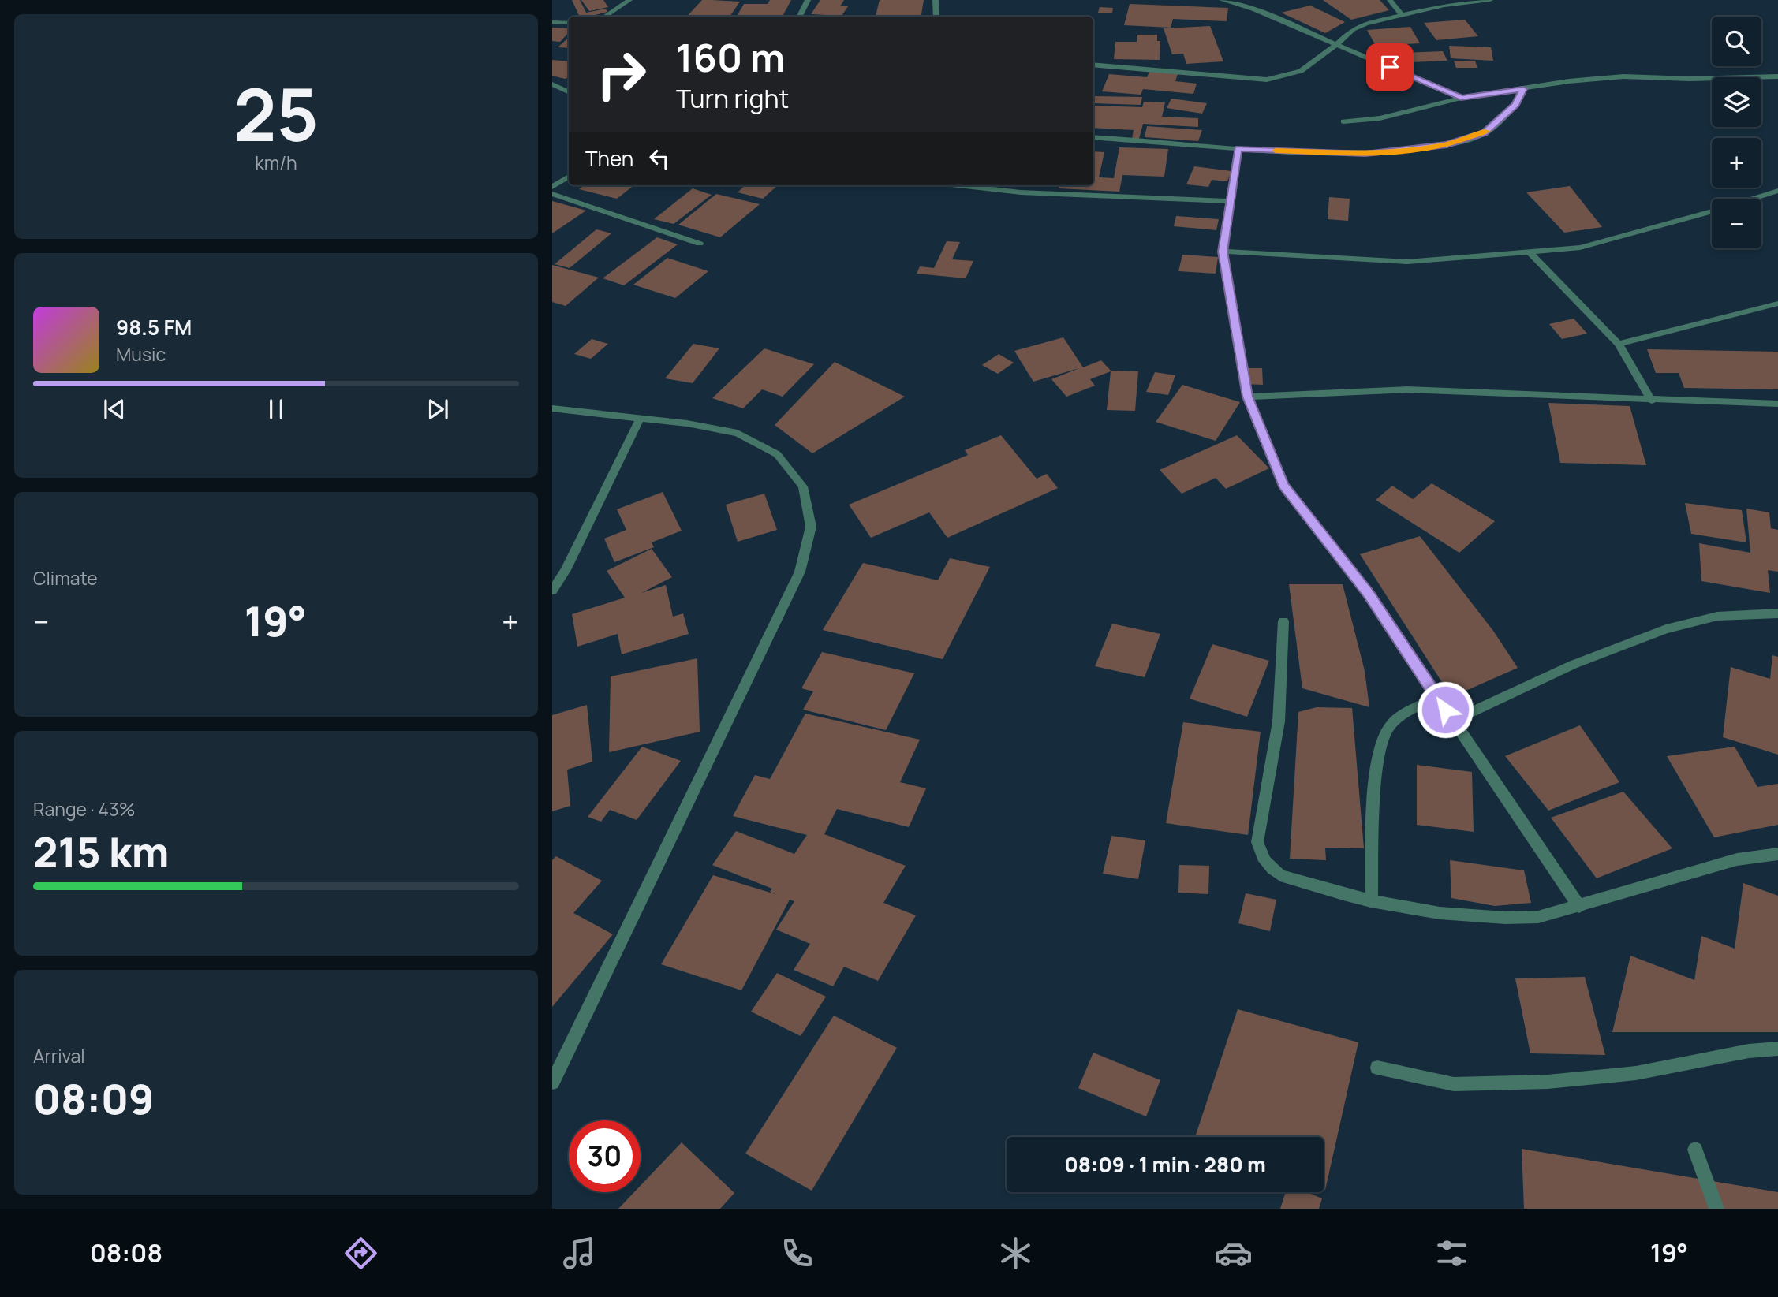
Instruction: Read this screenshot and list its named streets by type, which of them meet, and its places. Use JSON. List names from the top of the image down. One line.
{"page":{"tile":[["25","km/h"],"Climate",["Range · 43%","215 km"],["Arrival","08:09"]],"map_buttons":["+","−"],"turn":["160 m","Turn right"],"then":"Then","song":["98.5 FM","Music"],"heat":["−","19°","+"],"limit":"30","trip":"08:09 · 1 min · 280 m","tabs":["08:08","19°"]}}
